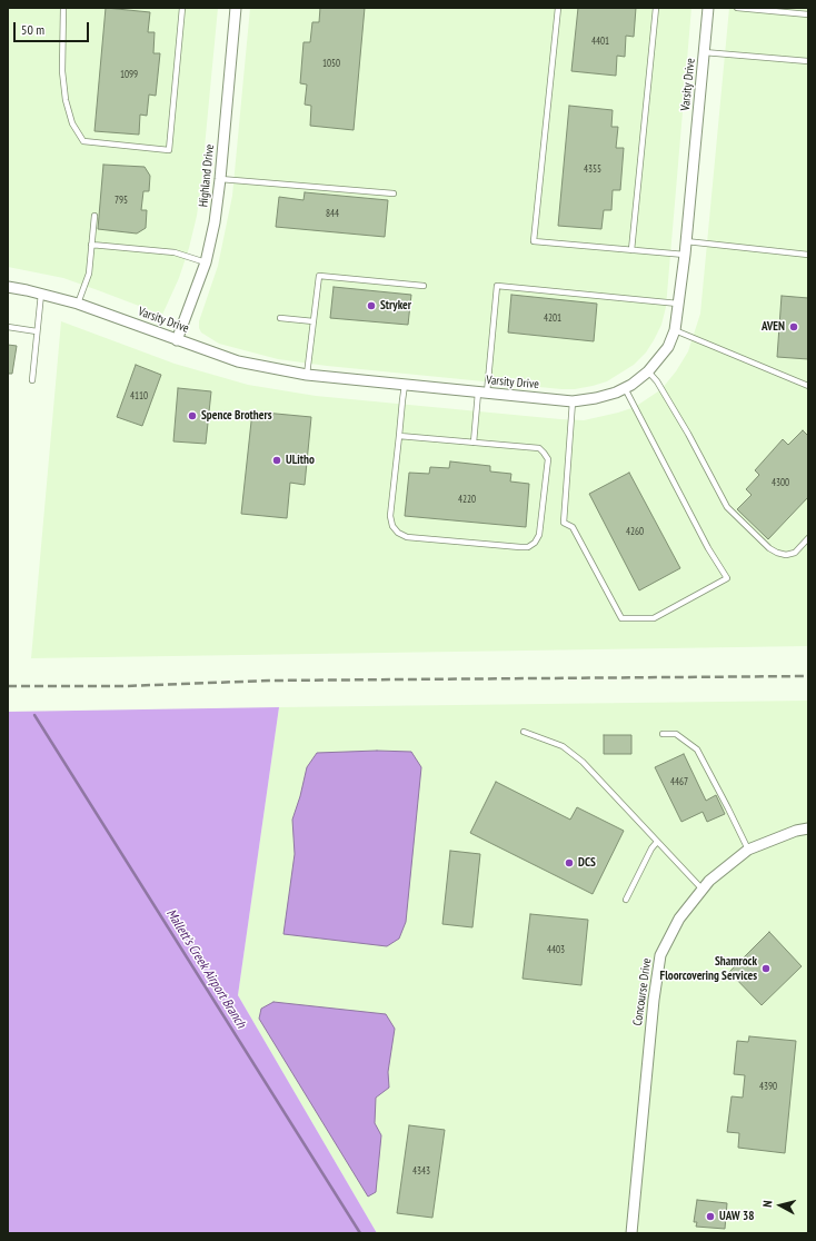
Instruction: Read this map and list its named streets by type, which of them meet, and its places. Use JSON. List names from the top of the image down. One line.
{"streets":{"street":["Varsity Drive","Highland Drive","Concourse Drive"]},"crossings":[["Varsity Drive","Highland Drive"]],"water":["Mallett's Creek Airport Branch"],"places":["Stryker","AVEN","Spence Brothers","ULitho","DCS","Shamrock Floorcovering Services","UAW 38"],"house_numbers":["4401","1050","1099","4355","795","844","4201","4110","4300","4220","4260","4467","4403","4390","4343"],"scale_bar":"50 m","north":"left"}
